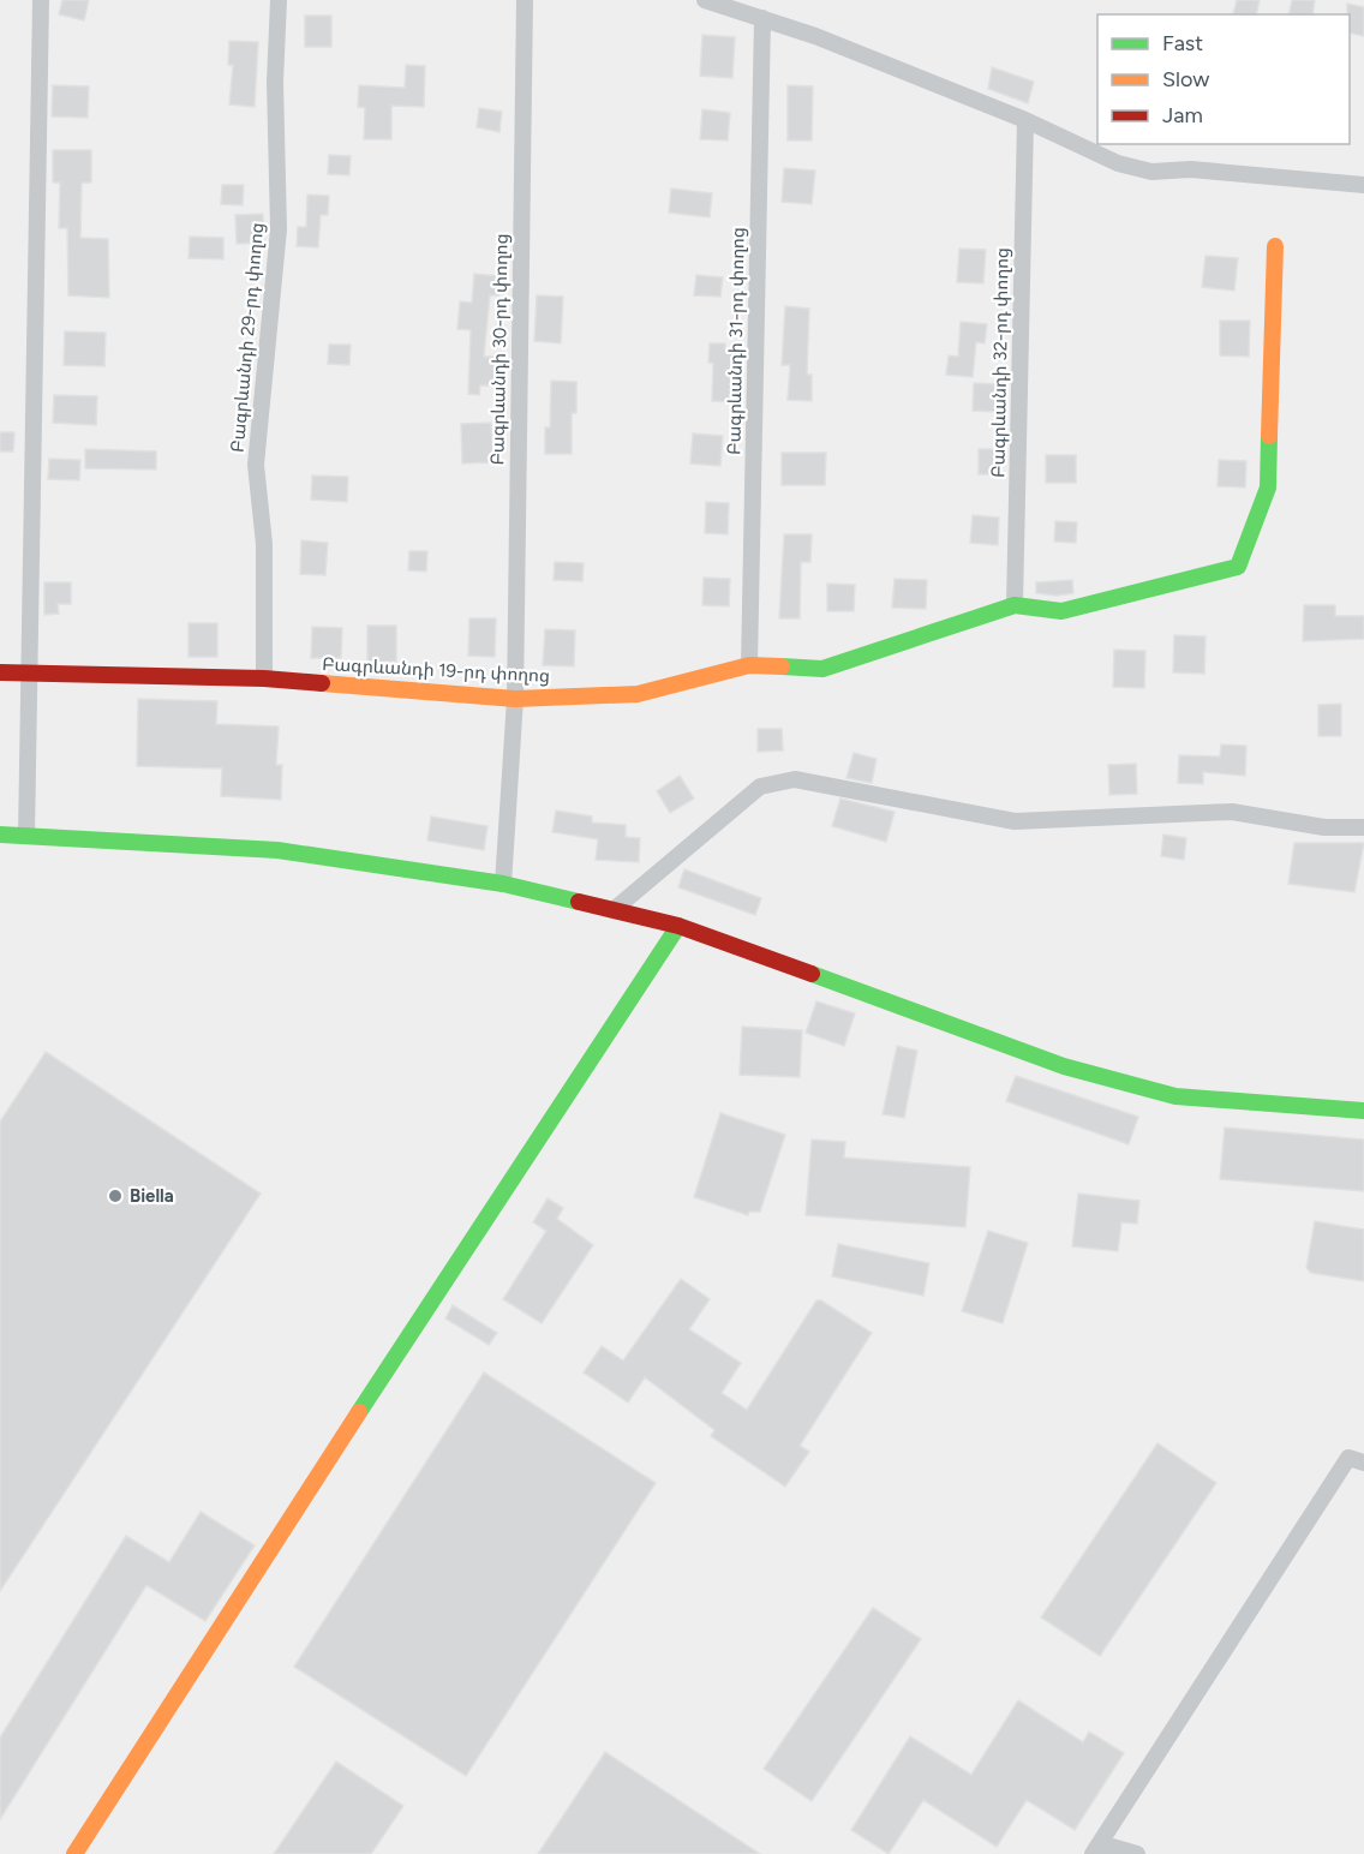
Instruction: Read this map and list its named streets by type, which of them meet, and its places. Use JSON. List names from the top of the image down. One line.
{"streets":{"street":["Բագրևանդի 29-րդ փողոց","Բագրևանդի 31-րդ փողոց","Բագրևանդի 30-րդ փողոց","Բագրևանդի 32-րդ փողոց","Բագրևանդի 19-րդ փողոց"]},"crossings":[["Բագրևանդի 29-րդ փողոց","Բագրևանդի 19-րդ փողոց"],["Բագրևանդի 31-րդ փողոց","Բագրևանդի 19-րդ փողոց"],["Բագրևանդի 30-րդ փողոց","Բագրևանդի 19-րդ փողոց"],["Բագրևանդի 32-րդ փողոց","Բագրևանդի 19-րդ փողոց"]],"places":["Biella"],"legend":["Fast","Slow","Jam"]}
